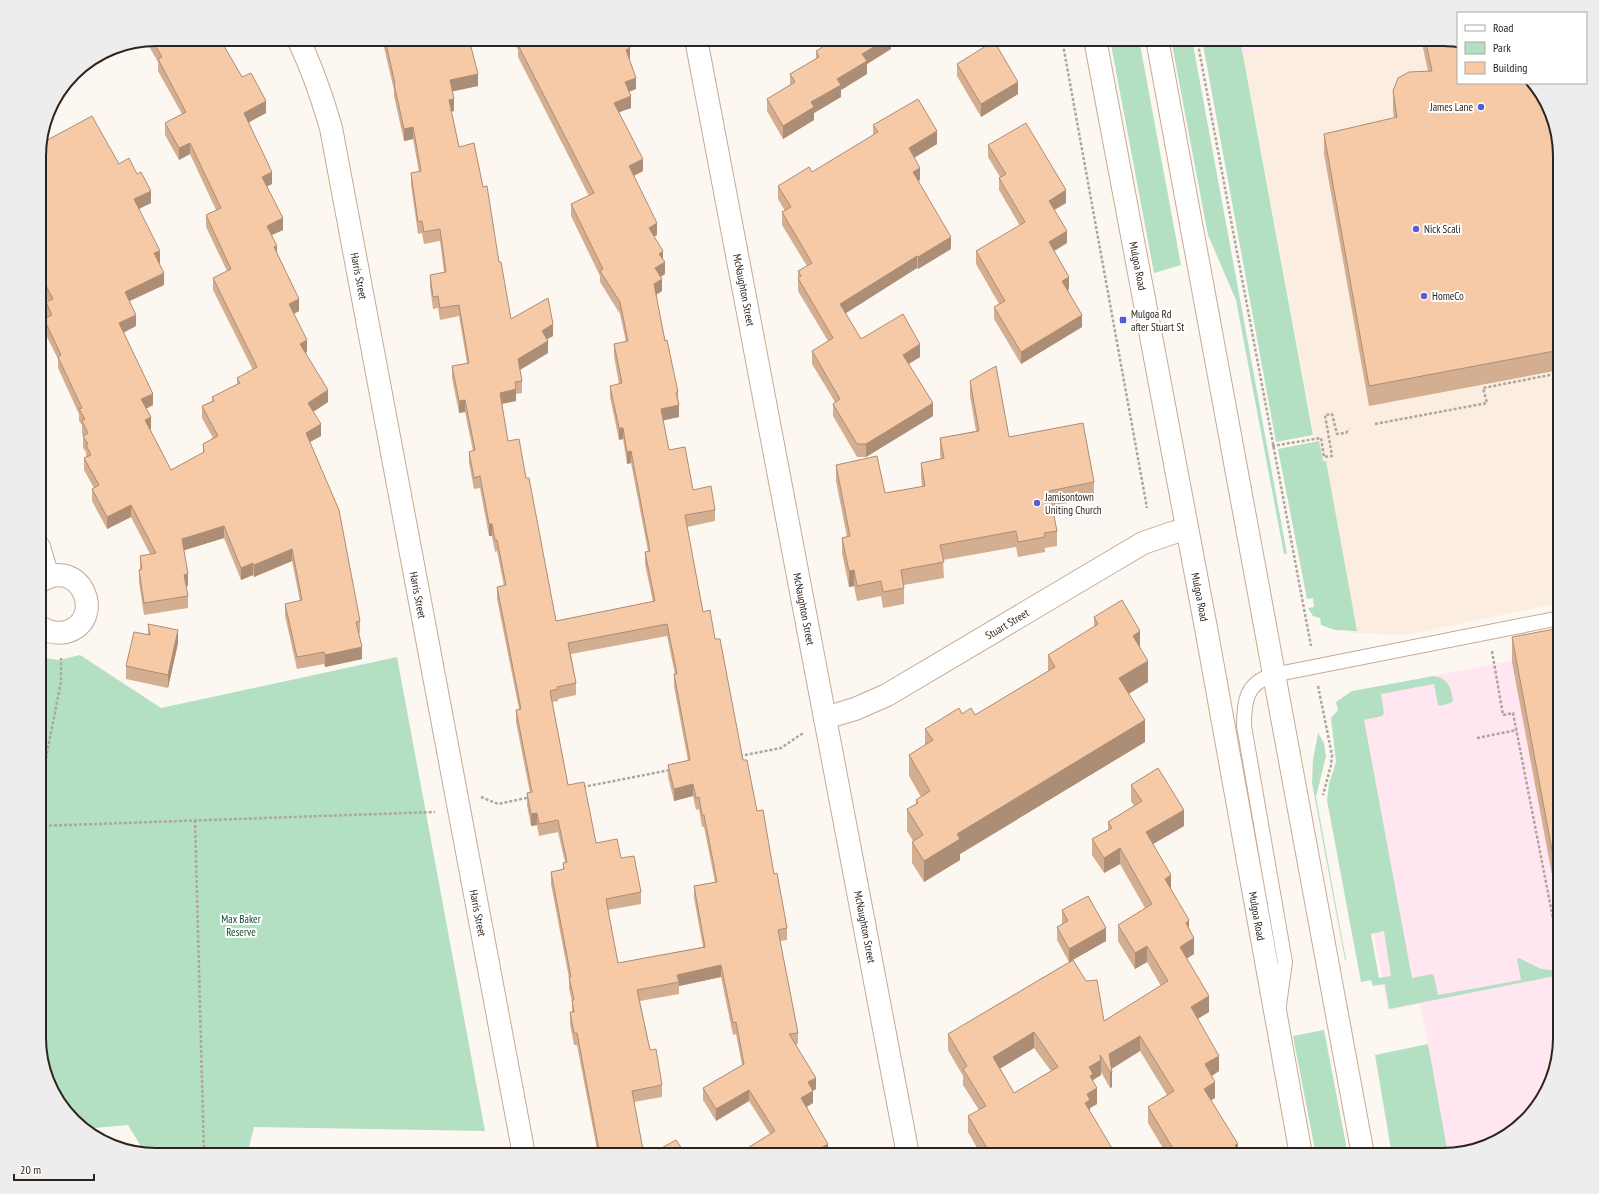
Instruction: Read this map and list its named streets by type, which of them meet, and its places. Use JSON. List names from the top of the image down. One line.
{"streets":{"street":["Mulgoa Road","Harris Street","McNaughton Street","Stuart Street"]},"crossings":[["Mulgoa Road","Stuart Street"],["McNaughton Street","Stuart Street"]],"parks":["Max Baker Reserve"],"places":{"other":["James Lane","Nick Scali","HomeCo","Jamisontown Uniting Church"],"transit":["Mulgoa Rd after Stuart St"]},"legend":["Road","Park","Building"],"scale_bar":"20 m"}
